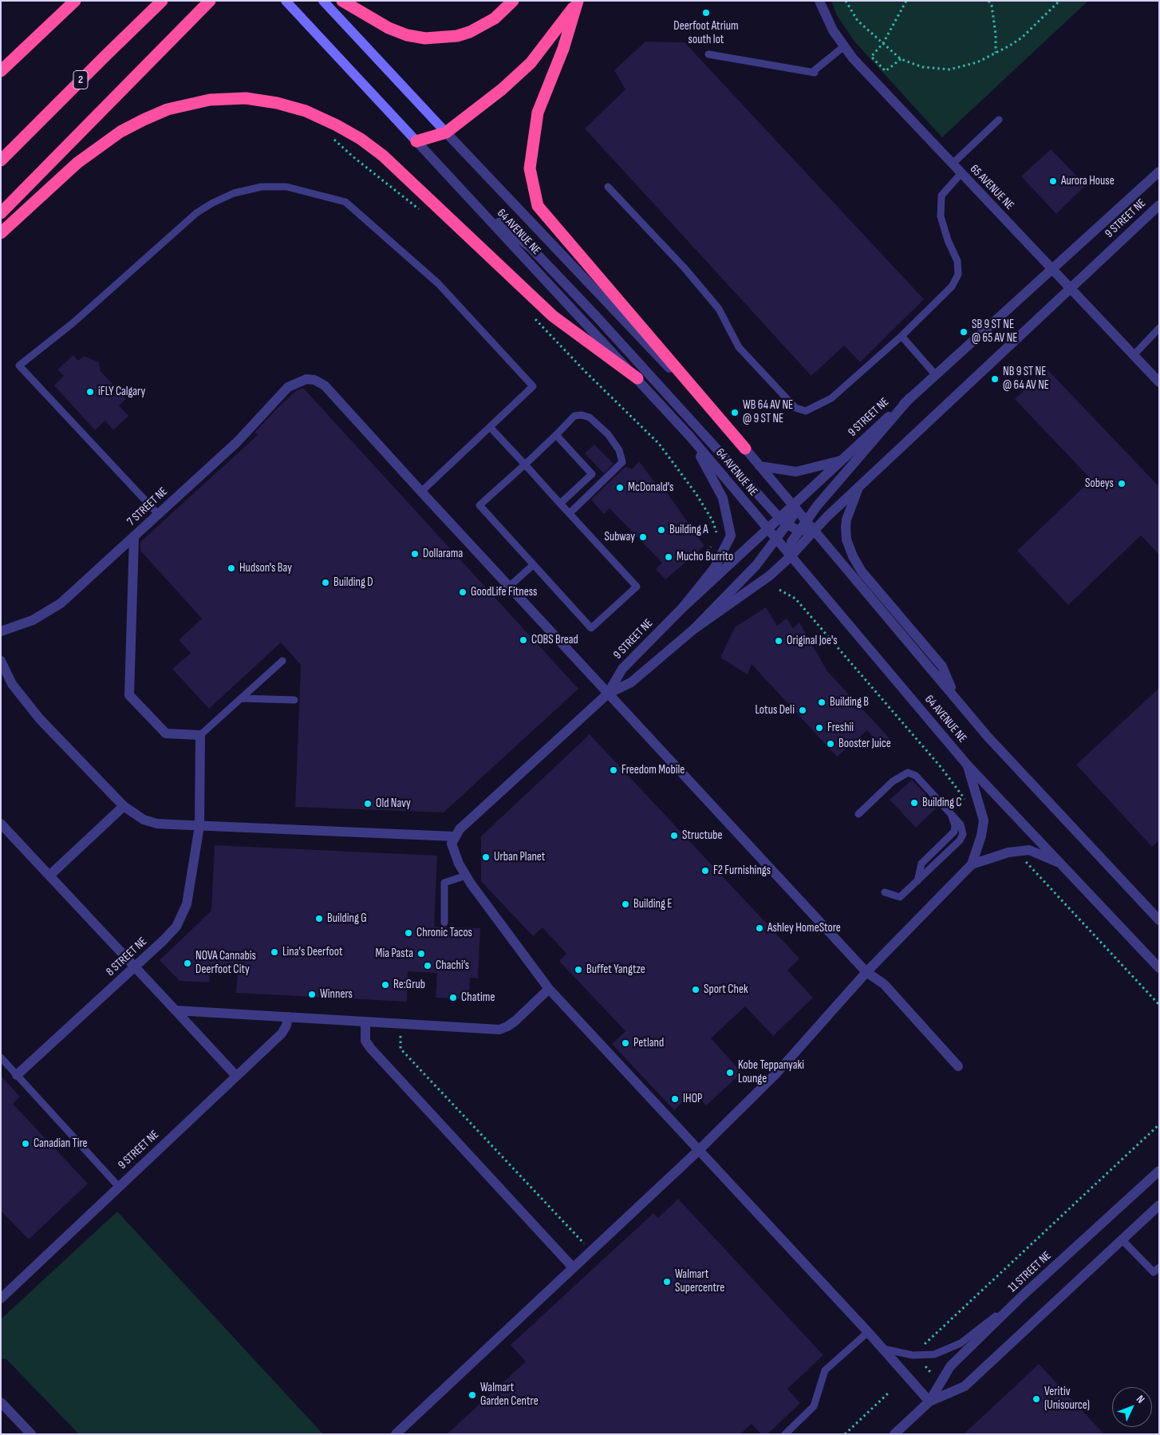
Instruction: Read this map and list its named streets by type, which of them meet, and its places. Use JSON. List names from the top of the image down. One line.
{"streets":{"highway":["2"],"main road":["64 AVENUE NE"],"street":["65 AVENUE NE","9 STREET NE","7 STREET NE","8 STREET NE","11 STREET NE"]},"crossings":[["65 AVENUE NE","9 STREET NE"],["9 STREET NE","64 AVENUE NE"]],"places":["Deerfoot Atrium south lot","Aurora House","SB 9 ST NE @ 65 AV NE","NB 9 ST NE @ 64 AV NE","iFLY Calgary","WB 64 AV NE @ 9 ST NE","Sobeys","McDonald's","Building A","Subway","Dollarama","Mucho Burrito","Hudson's Bay","Building D","GoodLife Fitness","COBS Bread","Original Joe's","Building B","Lotus Deli","Freshii","Booster Juice","Freedom Mobile","Building C","Old Navy","Structube","Urban Planet","F2 Furnishings","Building E","Building G","Ashley HomeStore","Chronic Tacos","Lina's Deerfoot","Mia Pasta","NOVA Cannabis Deerfoot City","Chachi’s","Buffet Yangtze","Re:Grub","Sport Chek","Winners","Chatime","Petland","Kobe Teppanyaki Lounge","IHOP","Canadian Tire","Walmart Supercentre","Walmart Garden Centre","Veritiv (Unisource)"],"north":"top right"}
